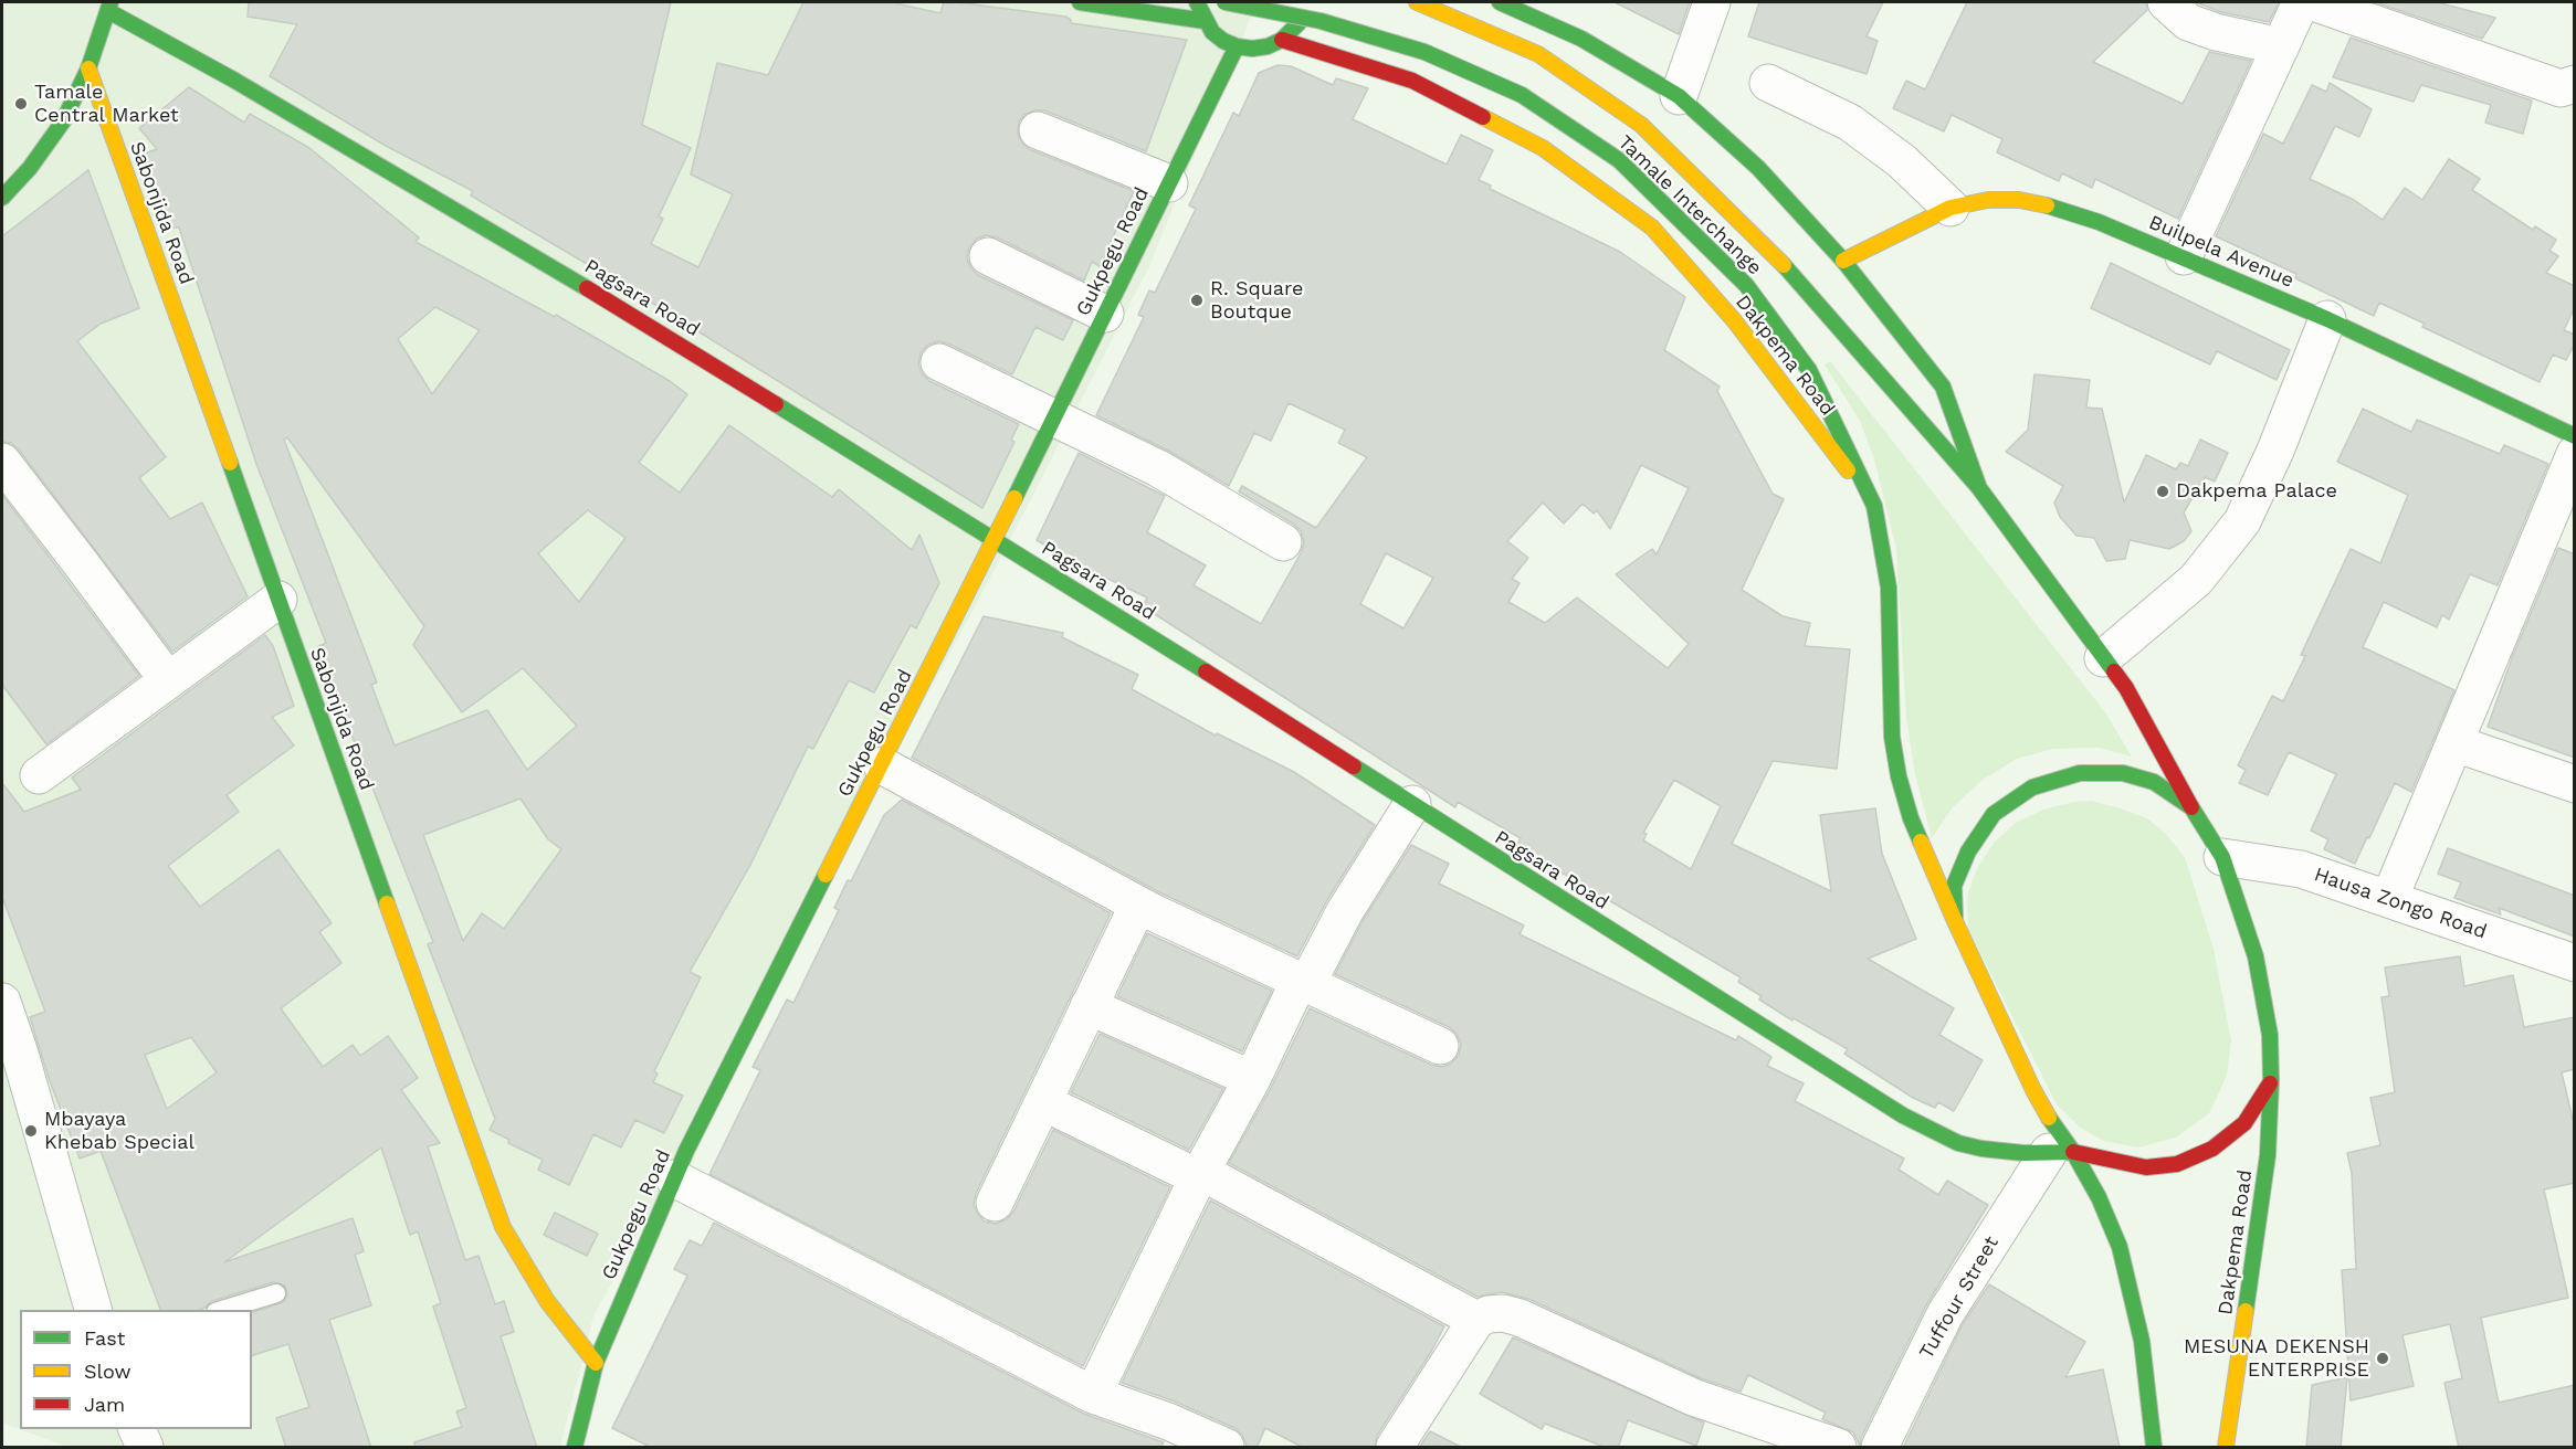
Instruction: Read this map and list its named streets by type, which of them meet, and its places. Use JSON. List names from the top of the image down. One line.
{"streets":{"main road":["Tamale Interchange","Sabonjida Road","Gukpegu Road","Builpela Avenue","Pagsara Road","Dakpema Road"],"street":["Hausa Zongo Road","Tuffour Street"]},"crossings":[["Tamale Interchange","Dakpema Road"],["Sabonjida Road","Gukpegu Road"],["Gukpegu Road","Pagsara Road"],["Pagsara Road","Dakpema Road"],["Pagsara Road","Tuffour Street"],["Dakpema Road","Hausa Zongo Road"],["Dakpema Road","Tuffour Street"]],"places":["Tamale Central Market","R. Square Boutque","Dakpema Palace","Mbayaya Khebab Special","MESUNA DEKENSH ENTERPRISE"],"legend":["Fast","Slow","Jam"]}
